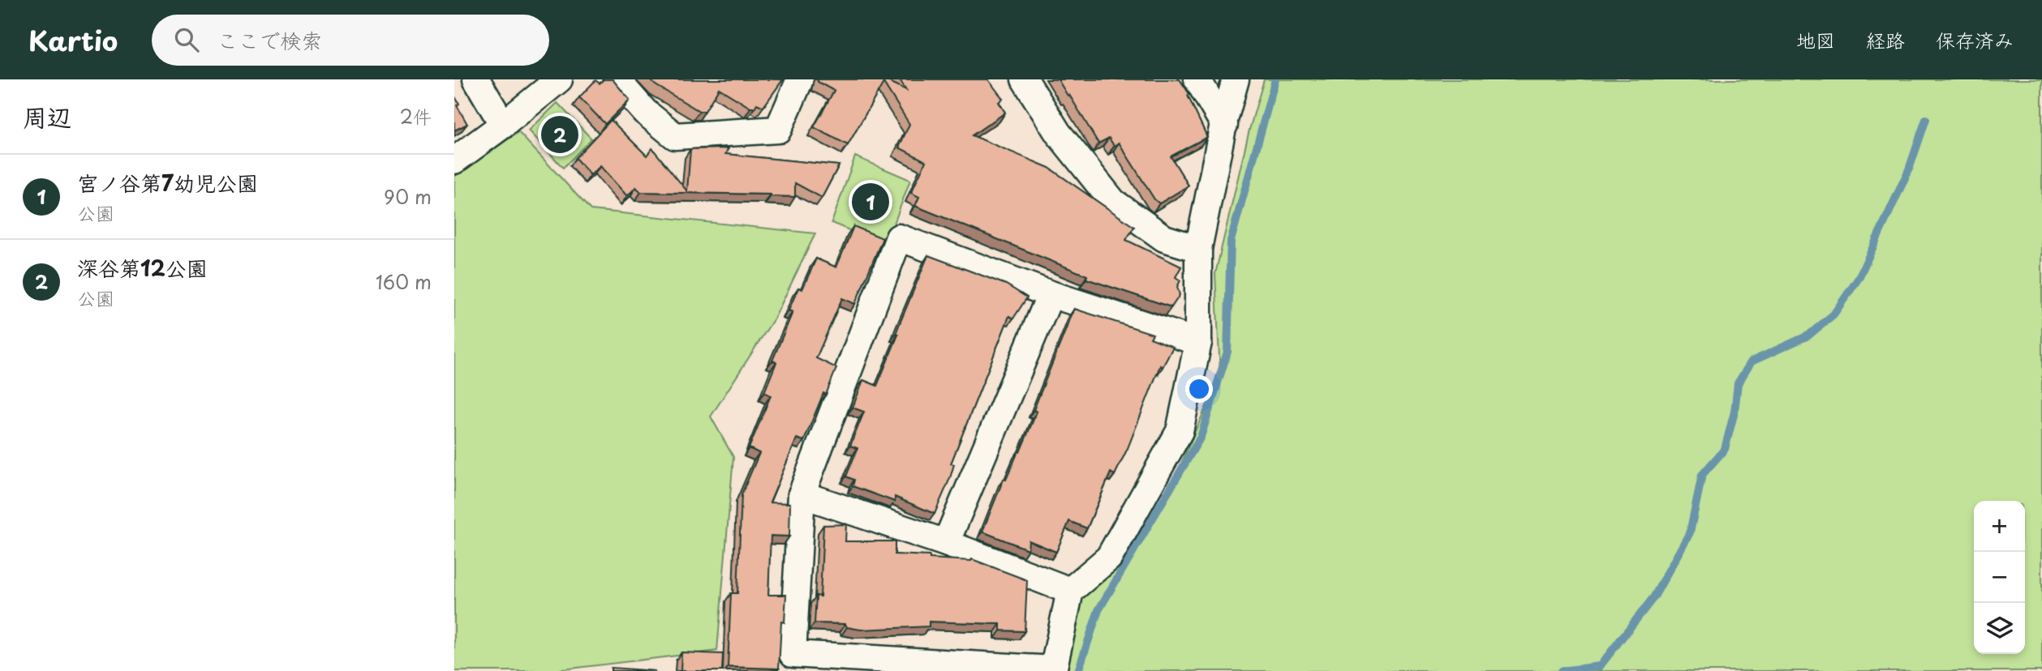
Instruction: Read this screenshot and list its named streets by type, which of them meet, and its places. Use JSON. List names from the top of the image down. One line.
{"page":{"header":"Kartio","search":"ここで検索","nav":["地図","経路","保存済み"],"heading":["周辺","2件"],"pins":["2","1"],"list":[{"mark":"1","name":"宮ノ谷第7幼児公園","note":"公園","value":"90 m"},{"mark":"2","name":"深谷第12公園","note":"公園","value":"160 m"}],"map_buttons":["+","−"]}}
